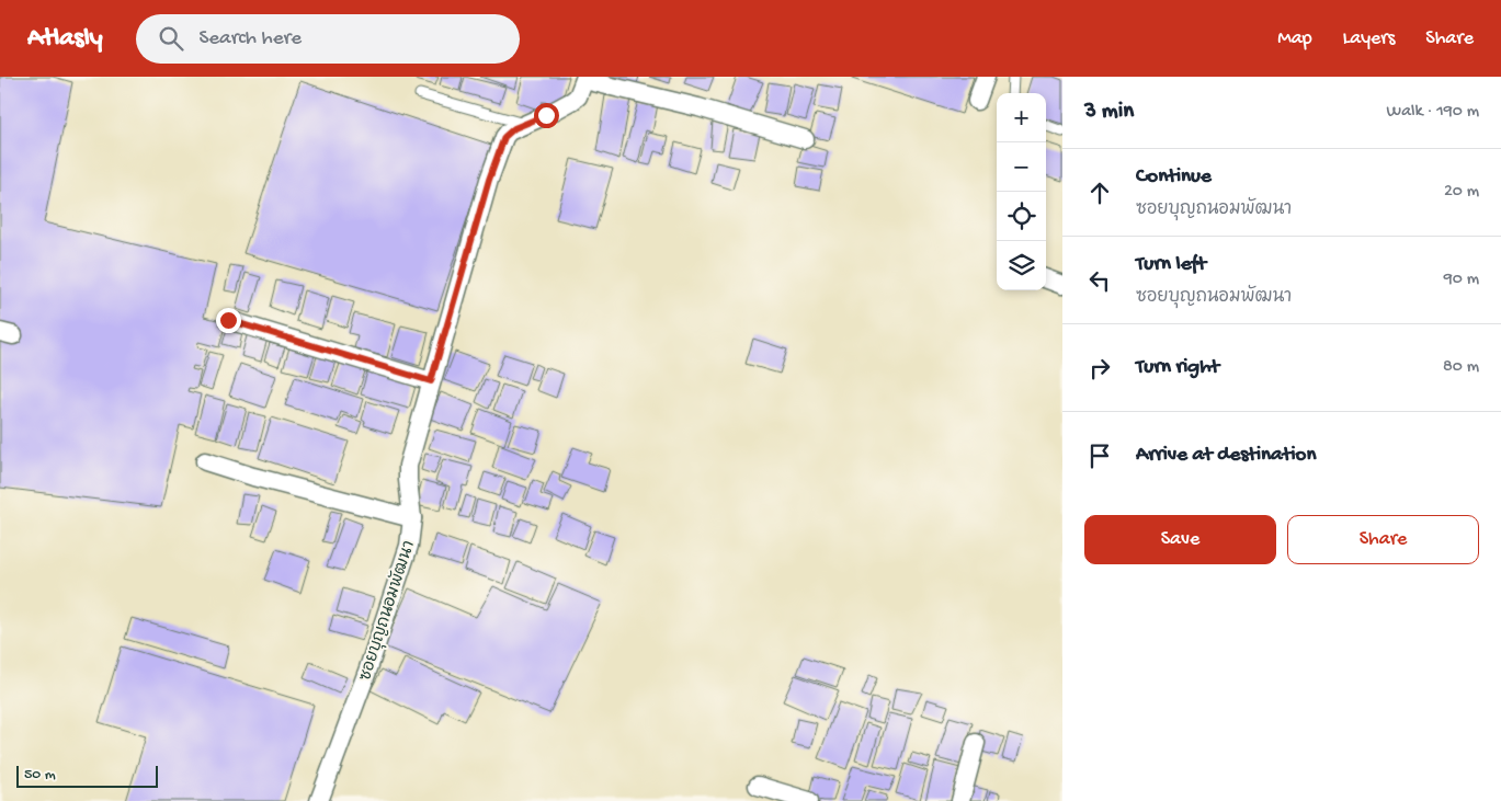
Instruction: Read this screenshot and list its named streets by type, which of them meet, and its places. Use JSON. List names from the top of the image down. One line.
{"streets":{"street":["ซอยบุญถนอมพัฒนา"]},"scale_bar":"50 m","page":{"header":"Atlasly","search":"Search here","nav":["Map","Layers","Share"],"heading":["3 min","Walk · 190 m"],"map_buttons":["+","−"],"list":[["Continue","ซอยบุญถนอมพัฒนา","20 m"],["Turn left","ซอยบุญถนอมพัฒนา","90 m"],["Turn right","80 m"],"Arrive at destination"],"buttons":["Save","Share"],"scale":"50 m"}}
